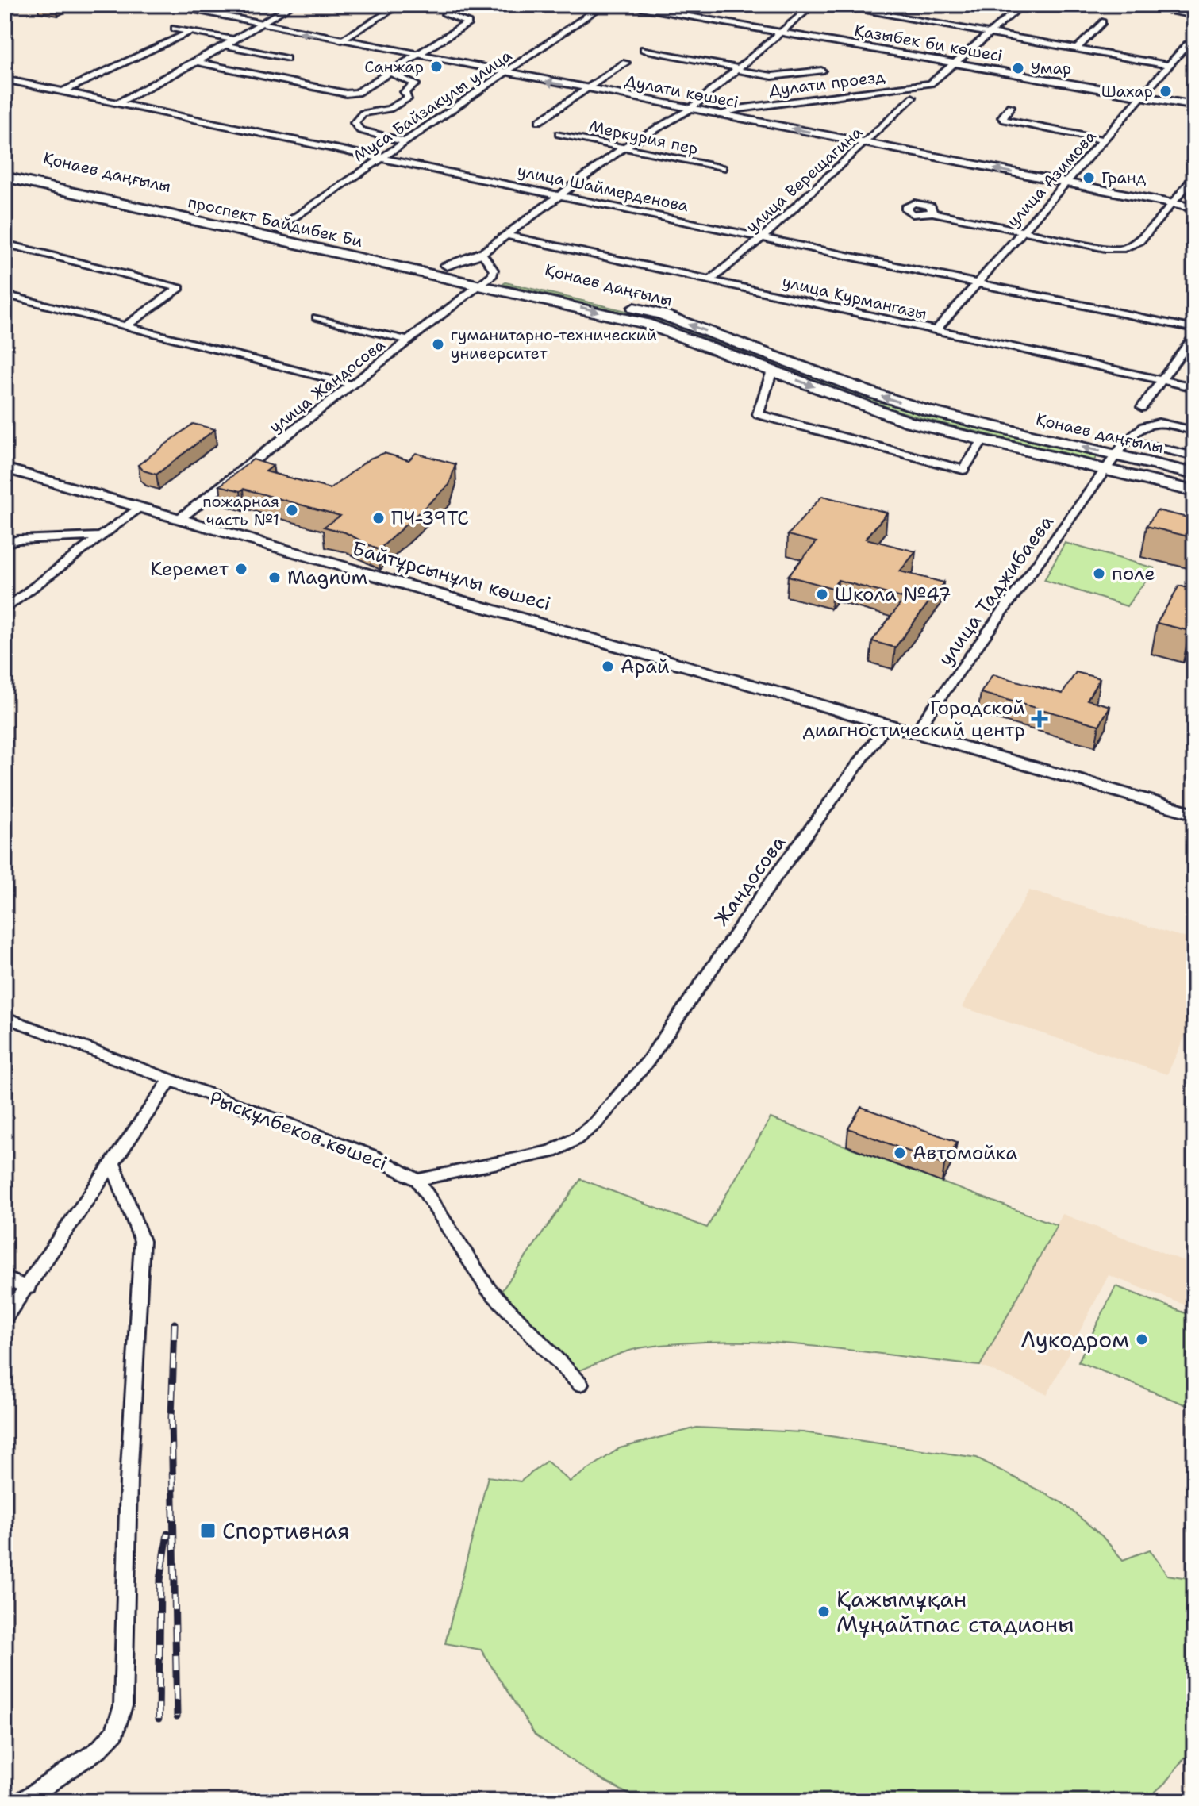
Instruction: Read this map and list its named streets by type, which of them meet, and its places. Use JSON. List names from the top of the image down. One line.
{"streets":{"main road":["Қазыбек би көшесі","Дулати көшесі","Қонаев даңғылы","проспект Байдибек Би","Байтұрсынұлы көшесі"],"street":["Дулати проезд","Муса Байзакулы улица","Меркурия пер","улица Азимова","улица Верещагина","улица Шаймерденова","улица Курмангазы","улица Жандосова","улица Таджибаева","Жандосова","Рысқұлбеков көшесі"]},"crossings":[["Қазыбек би көшесі","Дулати проезд"],["Қазыбек би көшесі","улица Азимова"],["Дулати проезд","Дулати көшесі"],["Дулати көшесі","Муса Байзакулы улица"],["Дулати көшесі","улица Азимова"],["Дулати көшесі","улица Верещагина"],["Муса Байзакулы улица","Қонаев даңғылы"],["Муса Байзакулы улица","улица Шаймерденова"],["Қонаев даңғылы","проспект Байдибек Би"],["Қонаев даңғылы","улица Жандосова"],["Қонаев даңғылы","улица Таджибаева"],["улица Азимова","улица Шаймерденова"],["улица Азимова","улица Курмангазы"],["улица Верещагина","улица Шаймерденова"],["улица Верещагина","улица Курмангазы"],["улица Жандосова","Байтұрсынұлы көшесі"],["Байтұрсынұлы көшесі","улица Таджибаева"],["Байтұрсынұлы көшесі","Жандосова"],["Жандосова","Рысқұлбеков көшесі"]],"one_way":["Дулати көшесі"],"places":{"other":["Санжар","Умар","Шахар","Гранд","гуманитарно-технический университет","пожарная часть №1","ПЧ-39ТС","Керемет","поле","Magnum","Школа №47","Арай","Автомойка","Лукодром","Қажымұқан Мұңайтпас стадионы"],"health":["Городской диагностический центр"],"transit":["Спортивная"]}}
